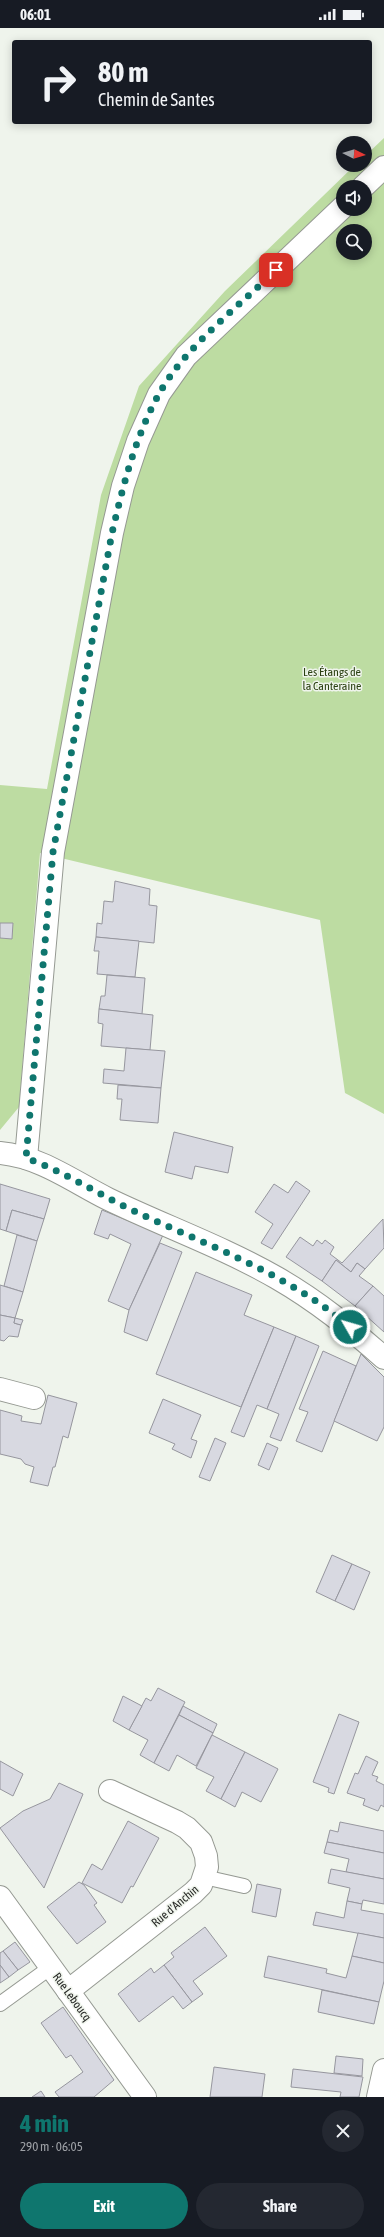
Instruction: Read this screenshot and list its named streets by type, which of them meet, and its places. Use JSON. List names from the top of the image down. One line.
{"streets":{"street":["Rue d'Anchin","Rue Leboucq"]},"crossings":[["Rue d'Anchin","Rue Leboucq"]],"parks":["Les Étangs de la Canteraine"],"north":"right","page":{"status":"06:01","turn":["80 m","Chemin de Santes"],"heading":["4 min","290 m · 06:05"],"buttons":["Exit","Share"]}}
